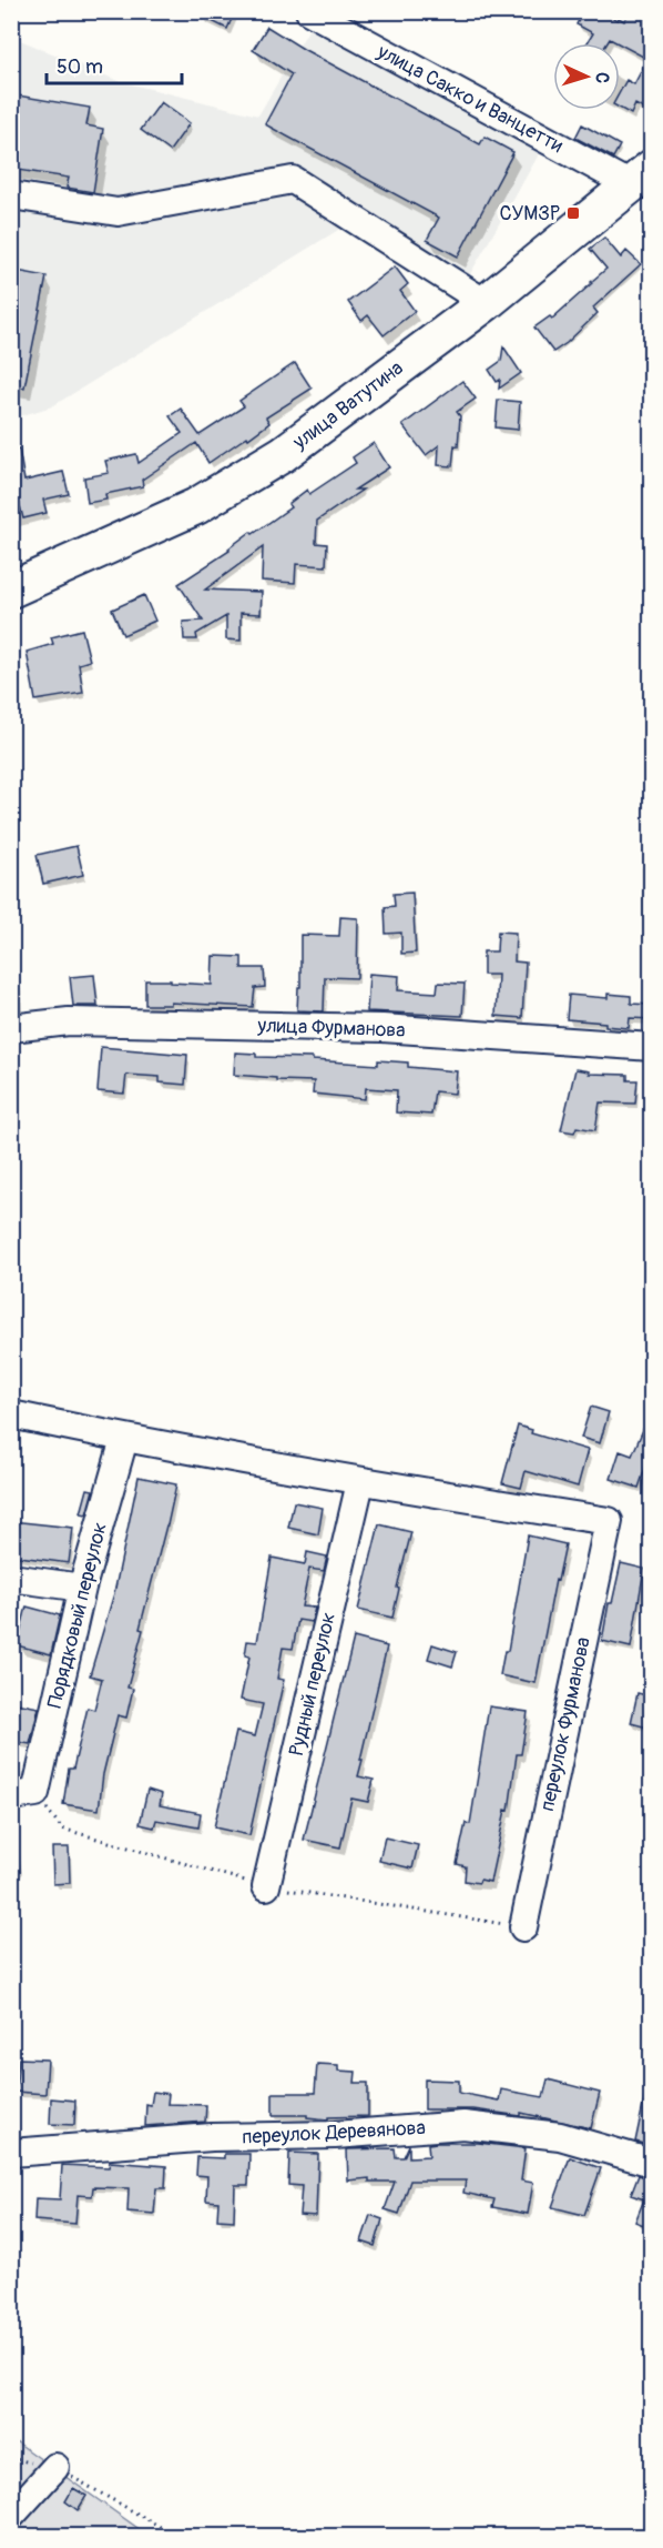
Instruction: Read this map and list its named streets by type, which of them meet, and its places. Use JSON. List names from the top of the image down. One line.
{"streets":{"main road":["улица Ватутина"],"street":["улица Сакко и Ванцетти","улица Фурманова","Порядковый переулок","Рудный переулок","переулок Фурманова","переулок Деревянова"]},"crossings":[["улица Сакко и Ванцетти","улица Ватутина"],["Рудный переулок","переулок Фурманова"]],"places":{"transit":["СУМЗР"]},"scale_bar":"50 m","north":"right"}
